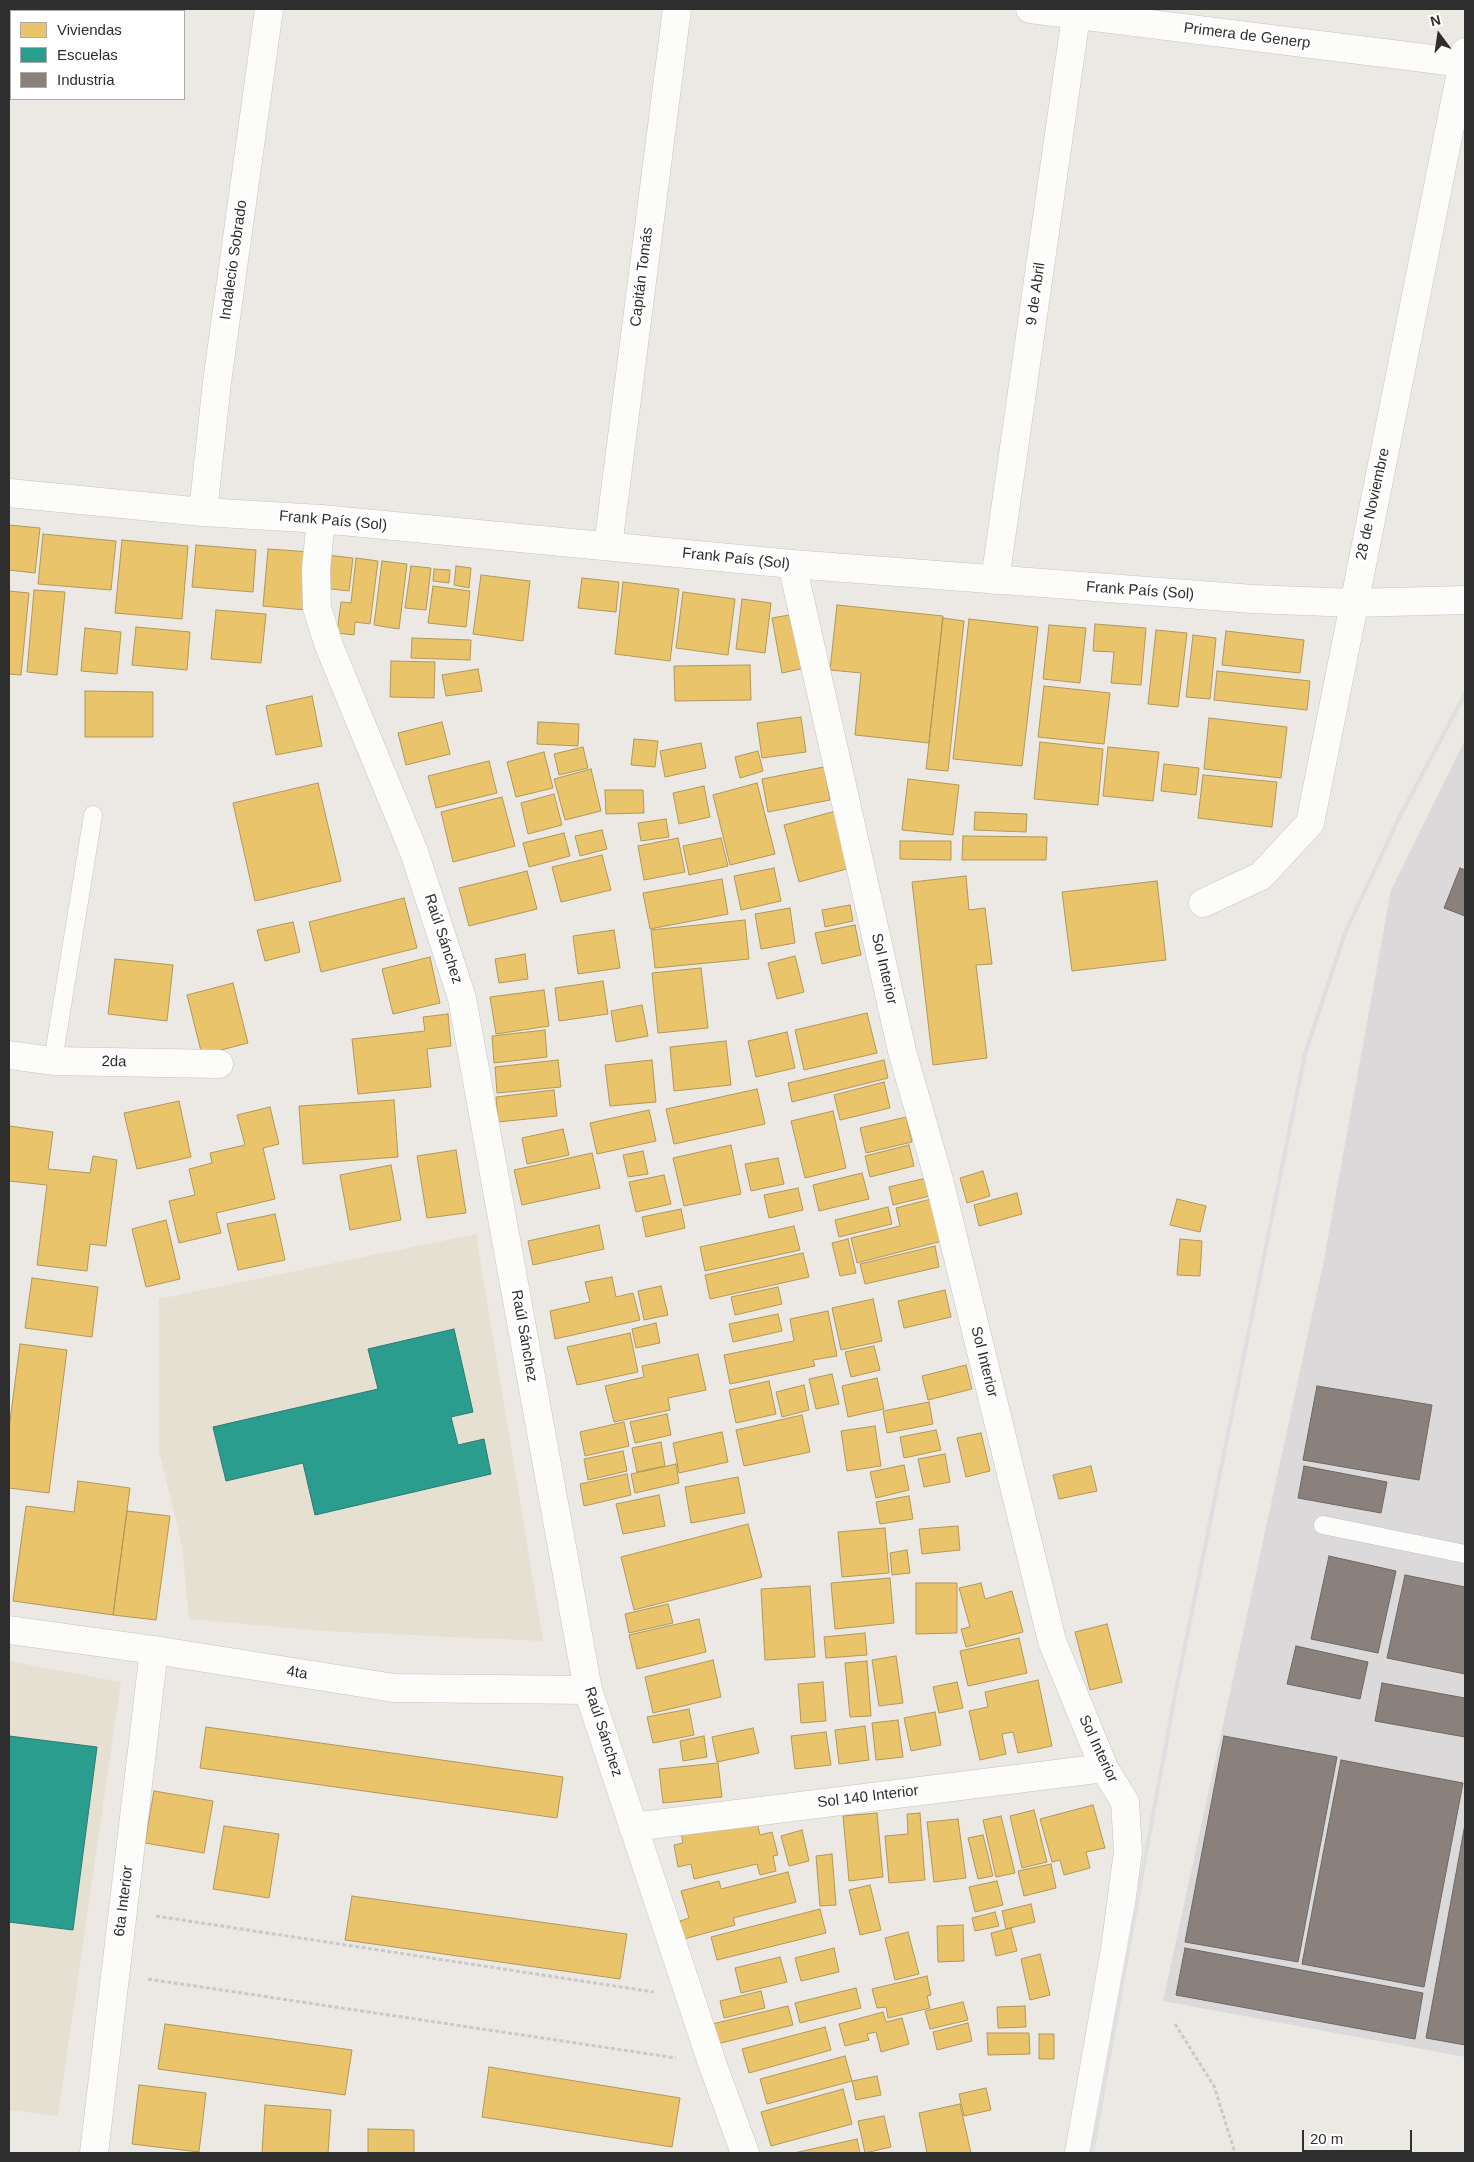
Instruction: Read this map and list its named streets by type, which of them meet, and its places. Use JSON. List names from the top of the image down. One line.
{"streets":{"street":["Primera de Generp","Indalecio Sobrado","Capitán Tomás","9 de Abril","28 de Noviembre","Frank País (Sol)","Raúl Sánchez","Sol Interior","2da","4ta","Sol 140 Interior","6ta Interior"]},"crossings":[["Primera de Generp","9 de Abril"],["Primera de Generp","28 de Noviembre"],["Indalecio Sobrado","Frank País (Sol)"],["Capitán Tomás","Frank País (Sol)"],["9 de Abril","Frank País (Sol)"],["28 de Noviembre","Frank País (Sol)"],["Frank País (Sol)","Raúl Sánchez"],["Frank País (Sol)","Sol Interior"],["Raúl Sánchez","4ta"],["Raúl Sánchez","Sol 140 Interior"],["Sol Interior","Sol 140 Interior"],["4ta","6ta Interior"]],"legend":["Viviendas","Escuelas","Industria"],"scale_bar":"20 m","north":"top"}
